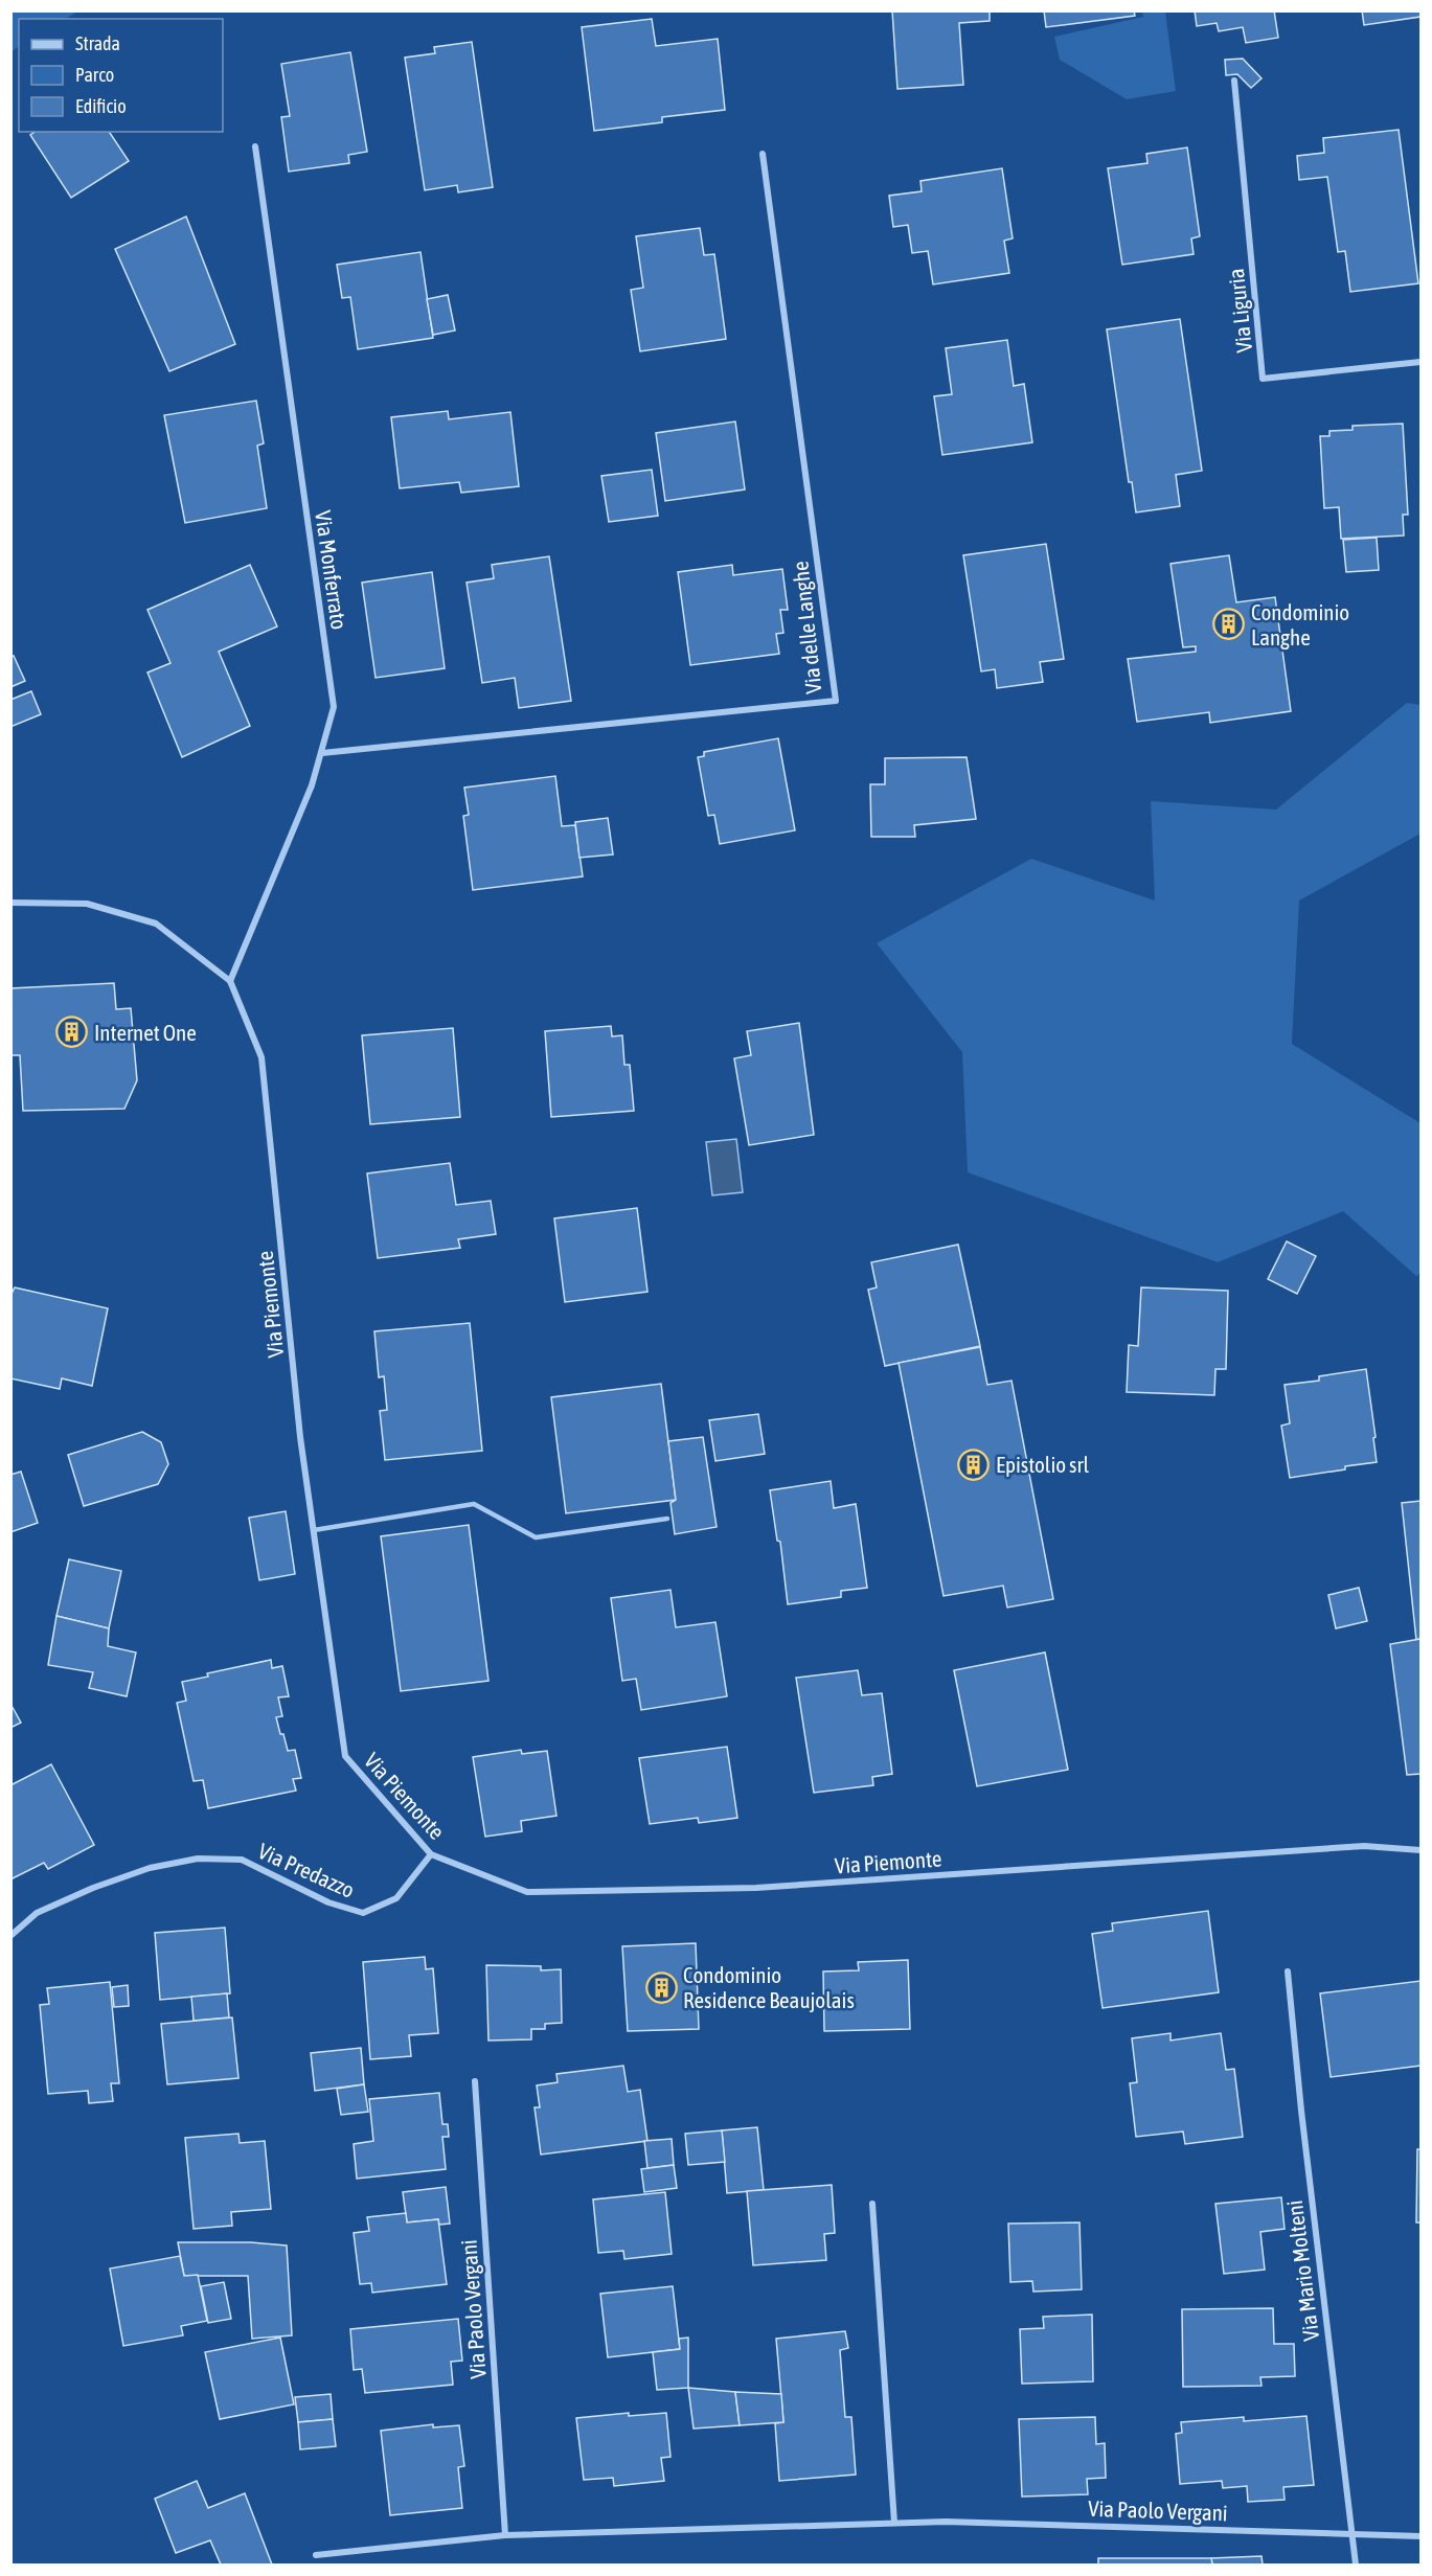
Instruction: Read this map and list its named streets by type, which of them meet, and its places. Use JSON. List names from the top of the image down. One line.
{"streets":{"street":["Via Liguria","Via Monferrato","Via delle Langhe","Via Piemonte","Via Predazzo","Via Mario Molteni","Via Paolo Vergani"]},"crossings":[["Via Monferrato","Via delle Langhe"],["Via Monferrato","Via Piemonte"],["Via Piemonte","Via Predazzo"],["Via Mario Molteni","Via Paolo Vergani"]],"places":{"building":["Condominio Langhe","Internet One","Epistolio srl","Condominio Residence Beaujolais"]},"legend":["Strada","Parco","Edificio"]}
